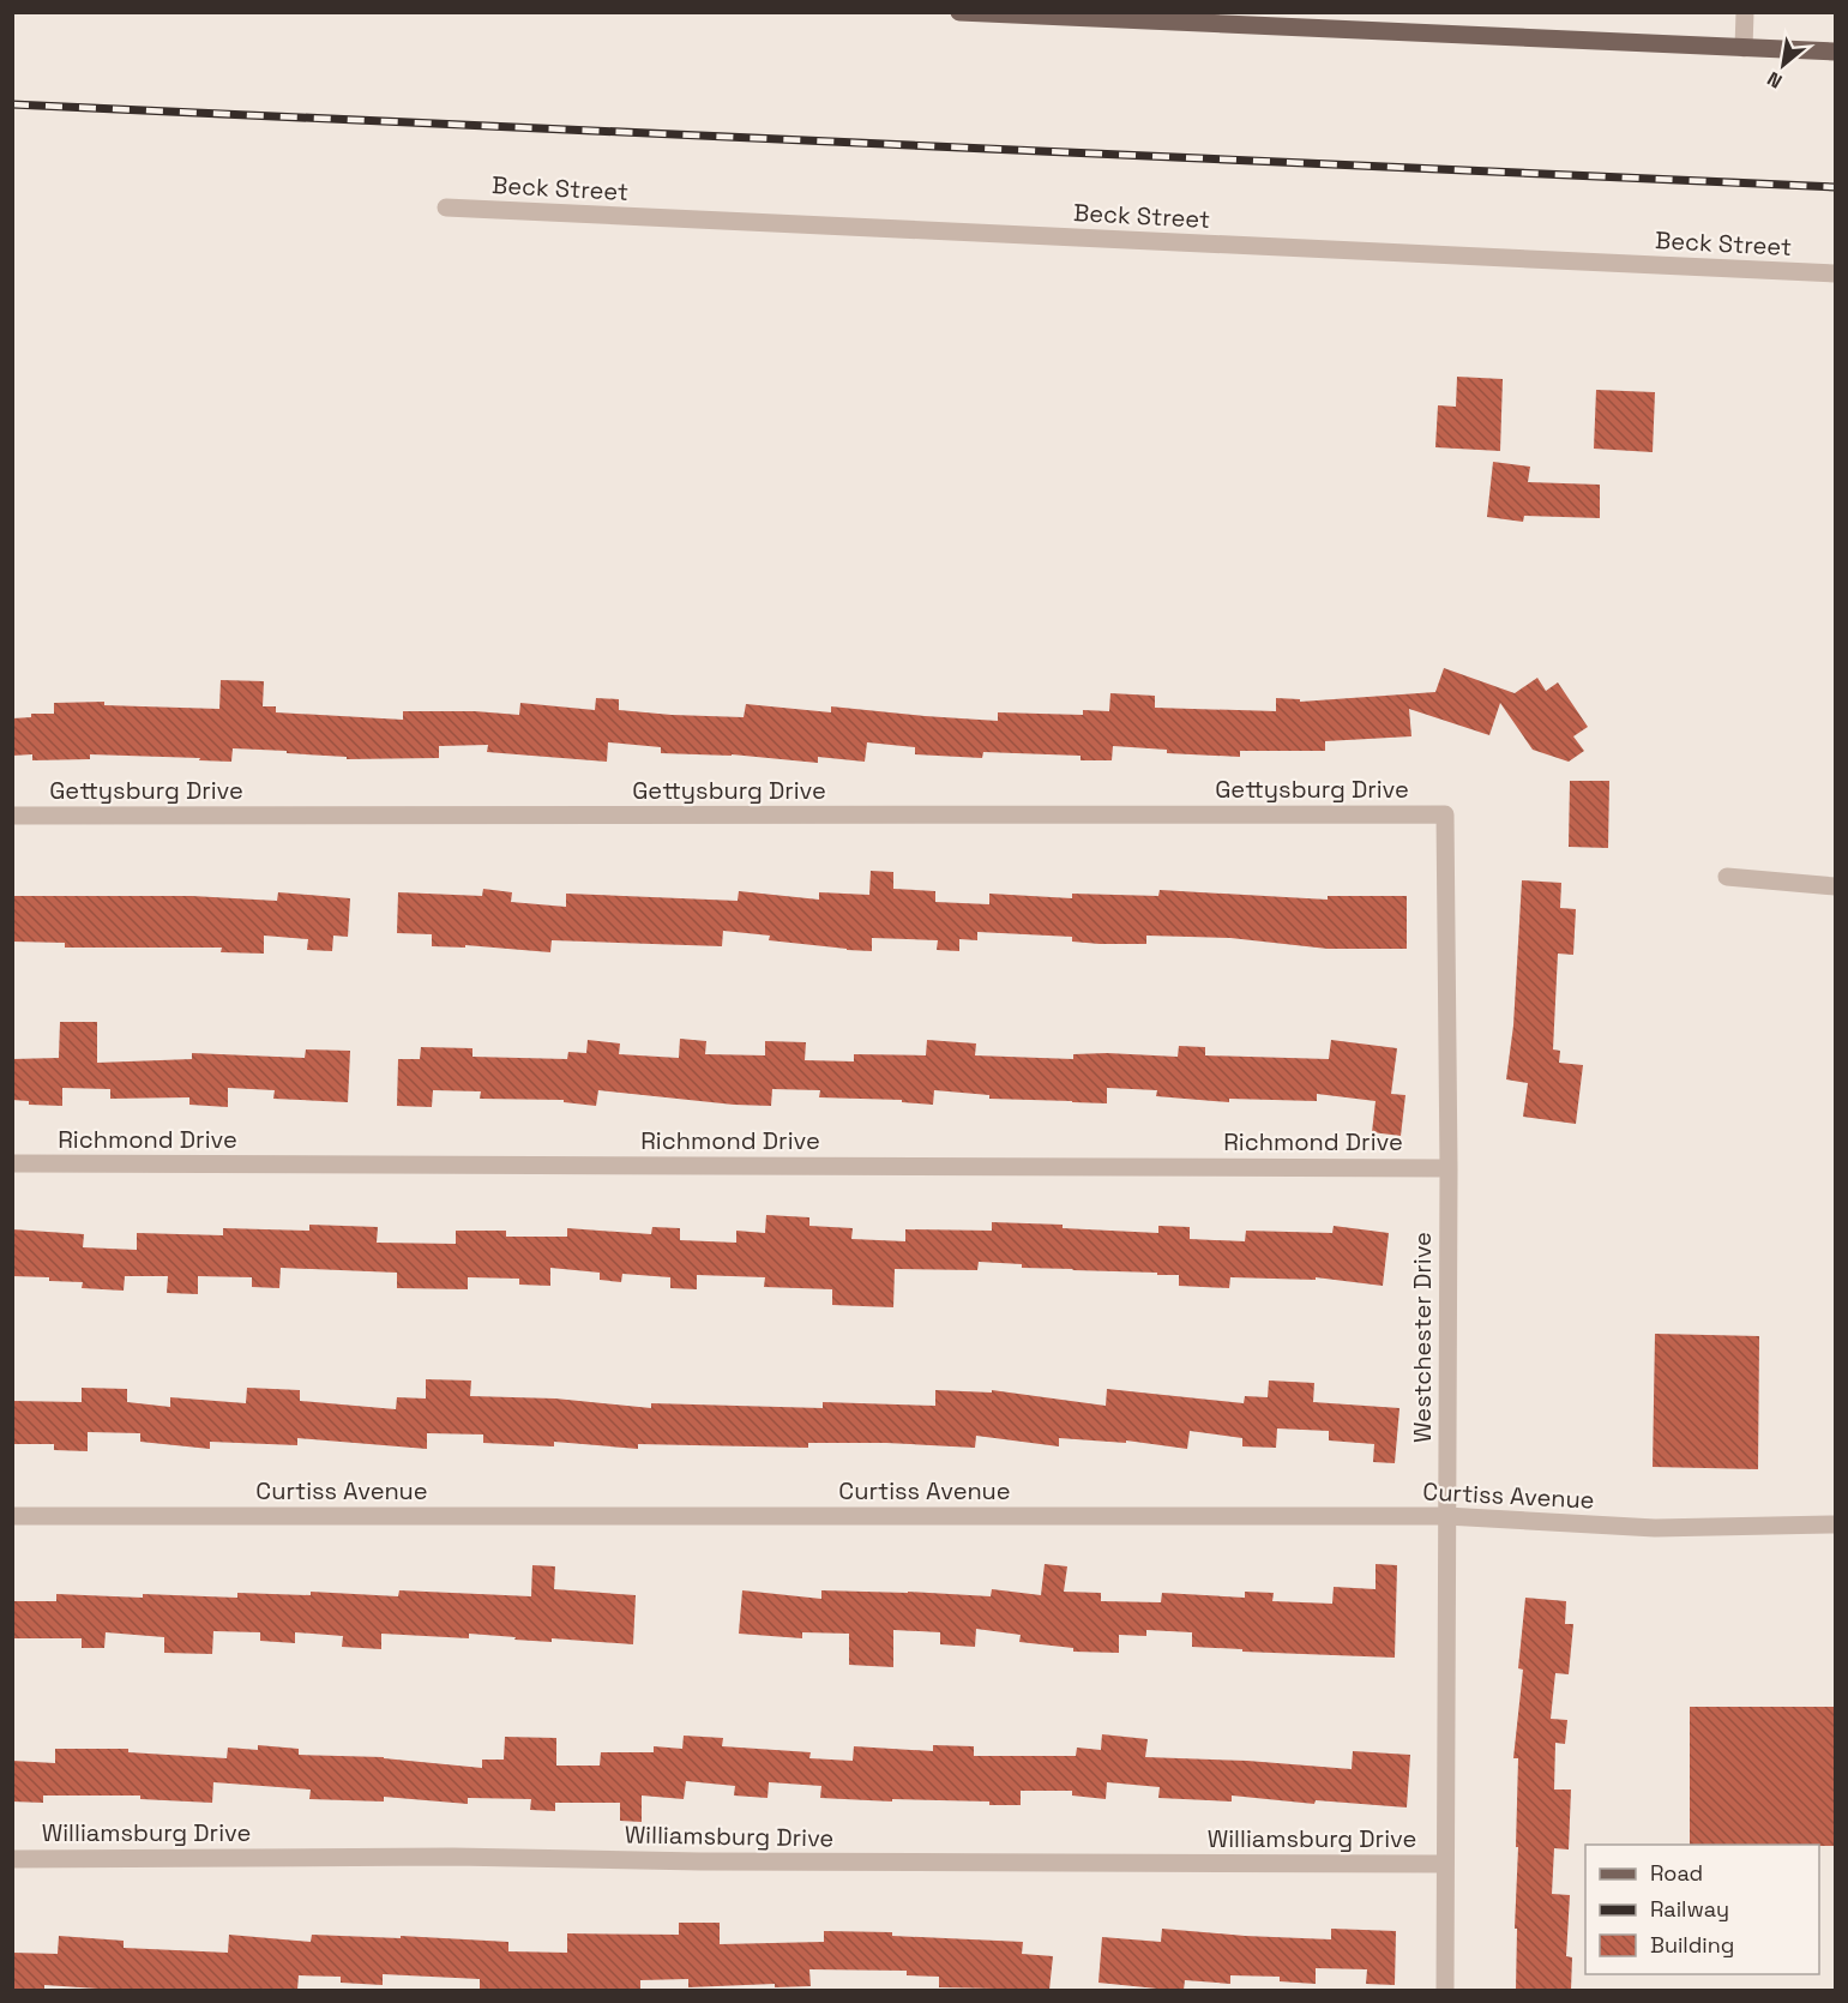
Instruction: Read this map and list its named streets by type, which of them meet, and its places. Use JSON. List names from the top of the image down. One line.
{"streets":{"street":["Beck Street","Gettysburg Drive","Richmond Drive","Westchester Drive","Curtiss Avenue","Williamsburg Drive"]},"crossings":[["Gettysburg Drive","Westchester Drive"],["Richmond Drive","Westchester Drive"],["Westchester Drive","Curtiss Avenue"],["Westchester Drive","Williamsburg Drive"]],"legend":["Road","Railway","Building"],"north":"bottom left"}
